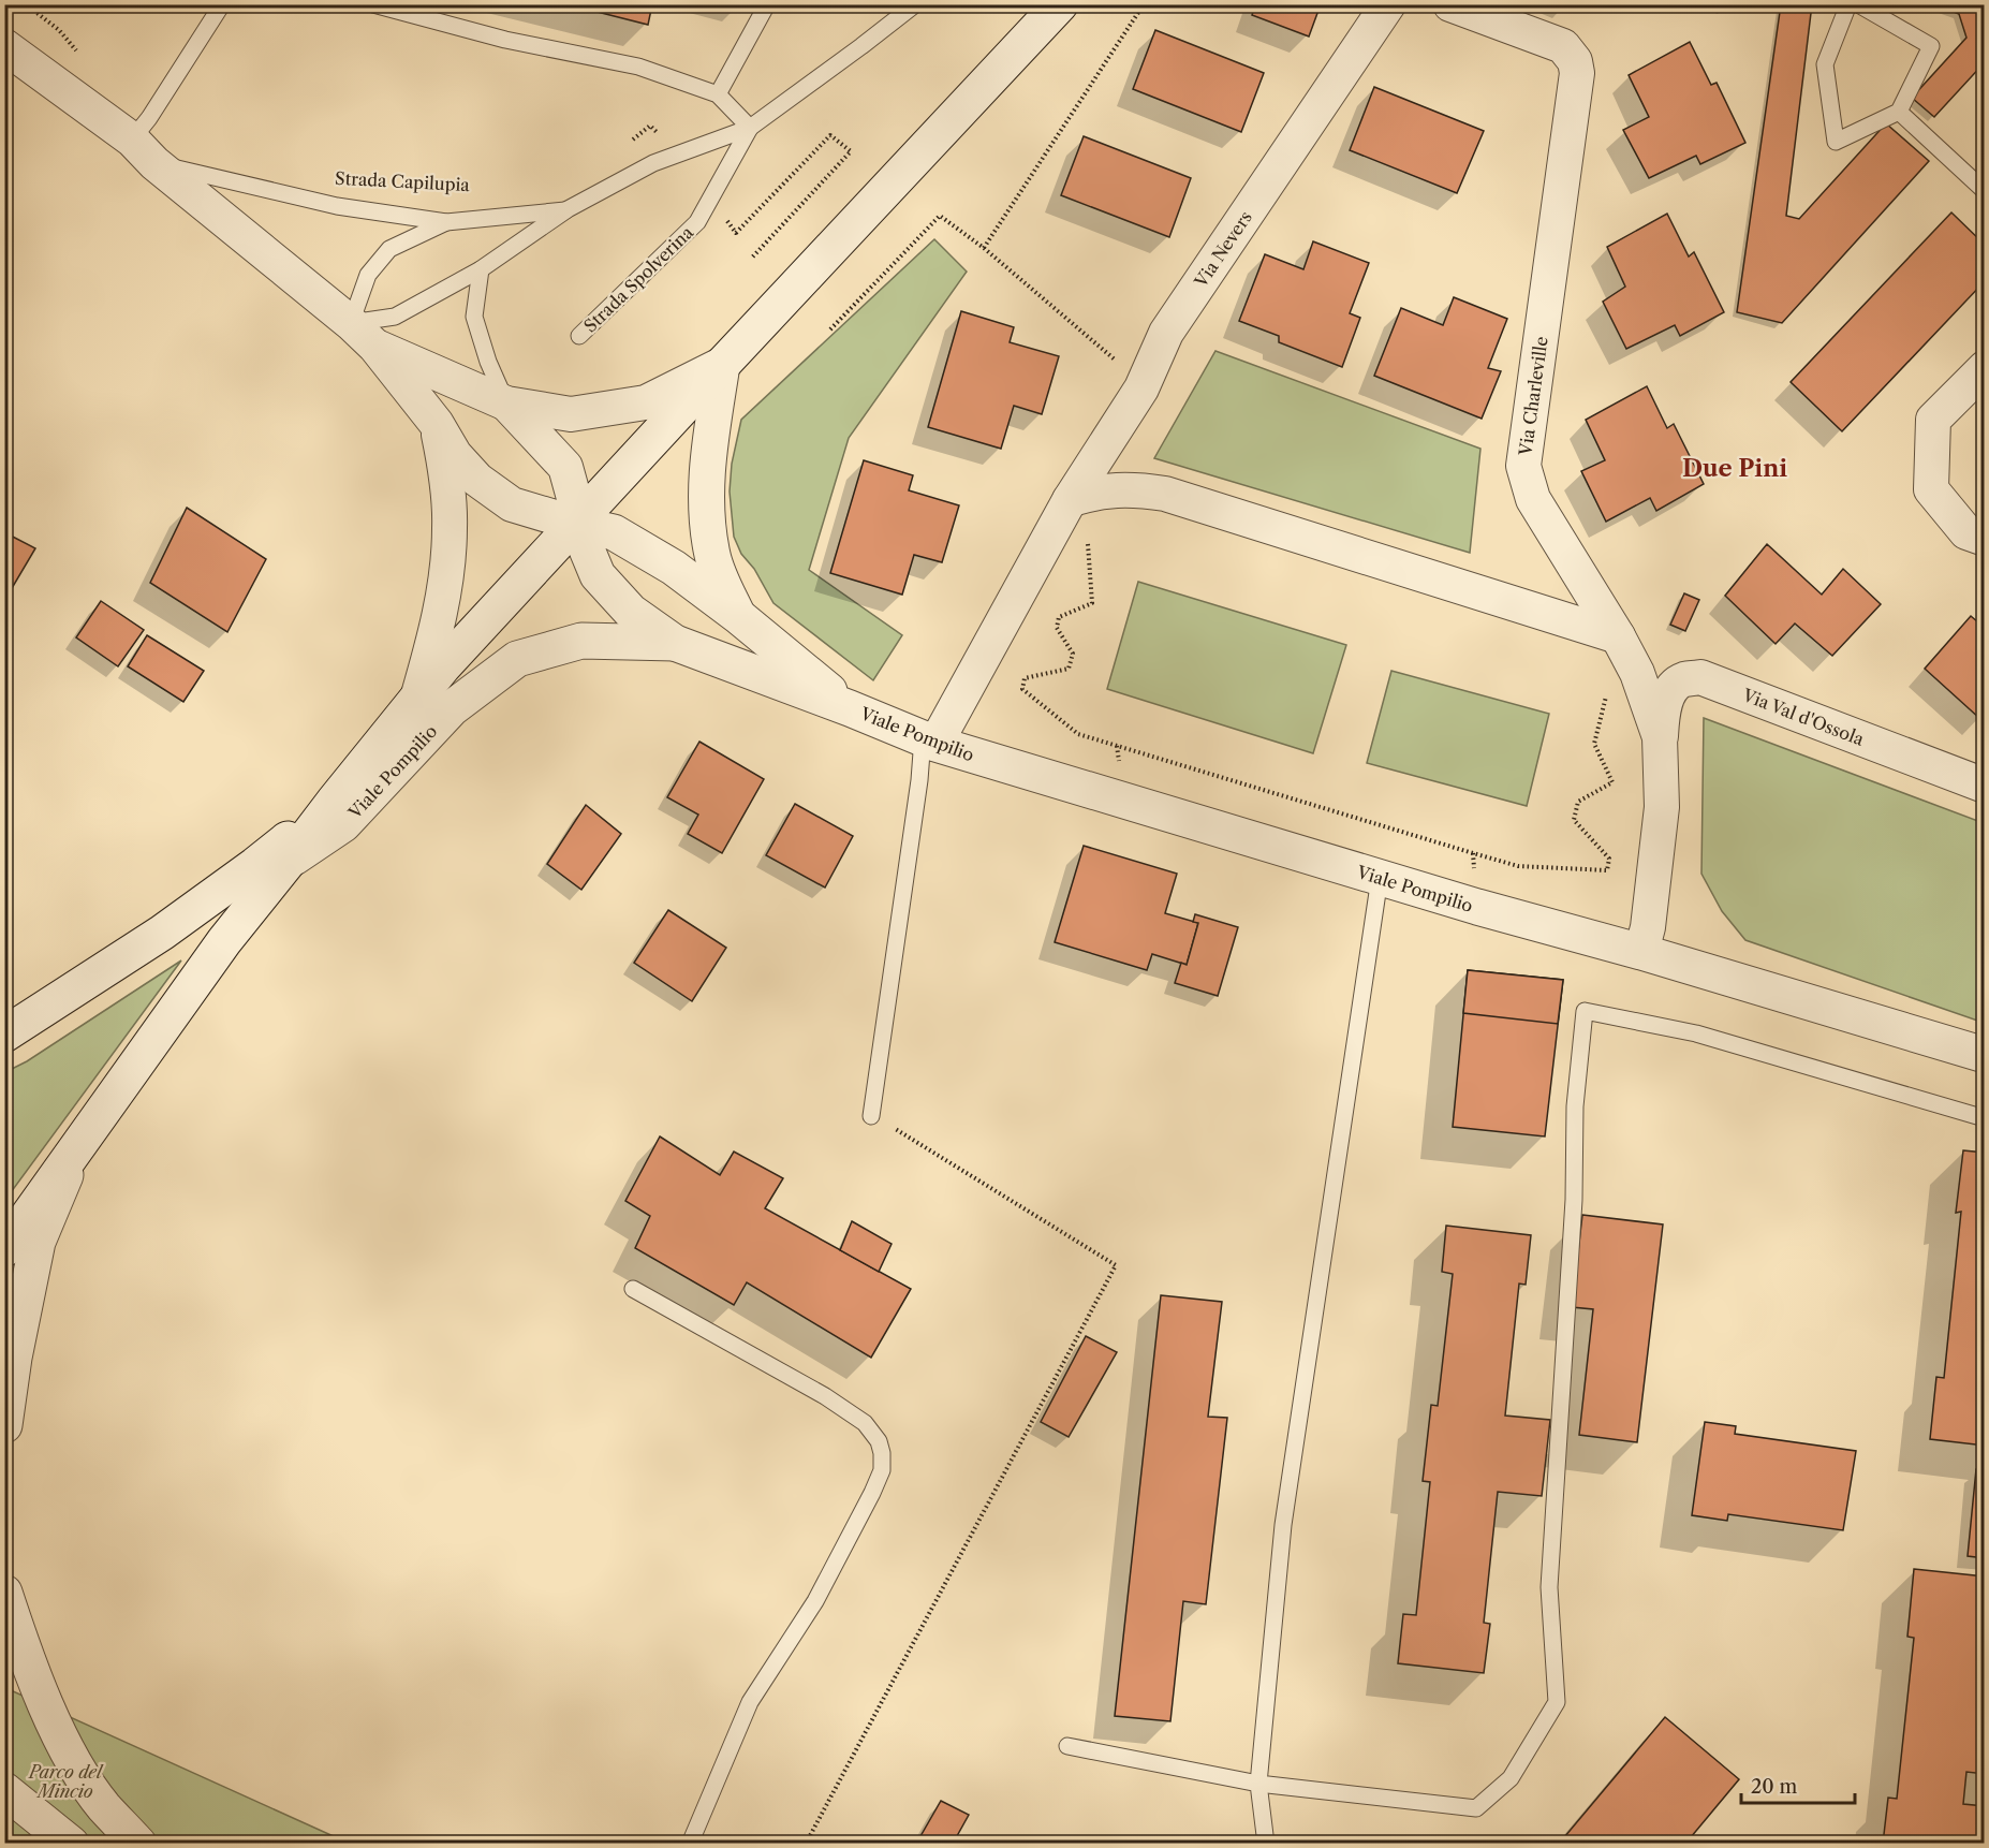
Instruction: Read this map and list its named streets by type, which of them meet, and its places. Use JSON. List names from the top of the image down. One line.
{"streets":{"street":["Via Nevers","Via Charleville","Via Val d'Ossola","Viale Pompilio"],"lane":["Strada Spolverina"]},"crossings":[["Via Nevers","Viale Pompilio"],["Via Charleville","Via Val d'Ossola"],["Via Charleville","Viale Pompilio"]],"districts":["Due Pini"],"parks":["Parco del Mincio"],"scale_bar":"20 m"}
